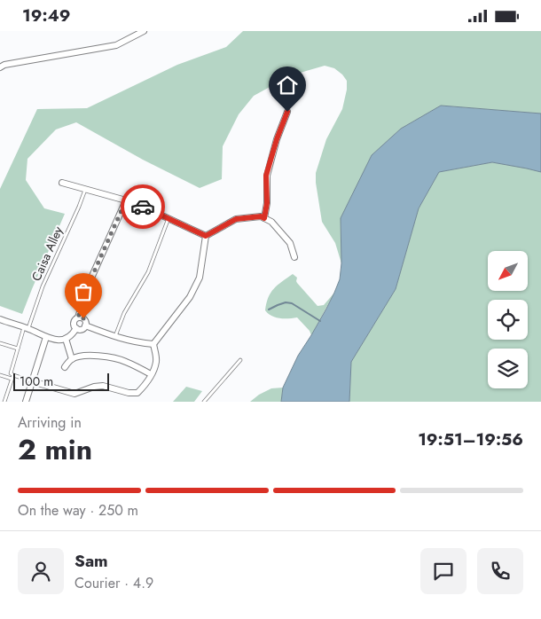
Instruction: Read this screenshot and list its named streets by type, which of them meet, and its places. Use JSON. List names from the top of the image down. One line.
{"streets":{"lane":["Caisa Alley"]},"scale_bar":"100 m","north":"bottom left","page":{"status":"19:49","scale":"100 m","heading":["2 min","Arriving in","19:51–19:56"],"panel":["Sam","Courier · 4.9"],"bar":"On the way · 250 m"}}
